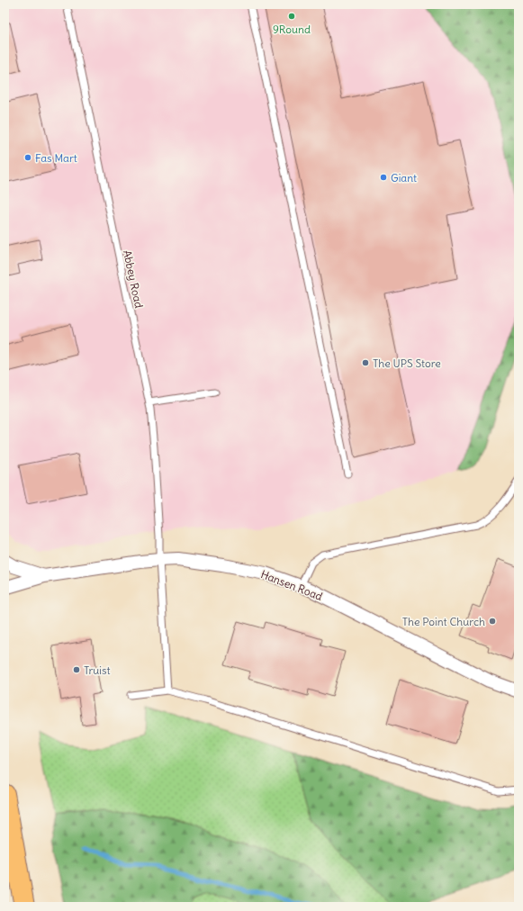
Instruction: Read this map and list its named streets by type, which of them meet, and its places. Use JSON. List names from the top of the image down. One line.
{"streets":{"street":["Hansen Road"],"lane":["Abbey Road"]},"crossings":[["Abbey Road","Hansen Road"]],"places":["9Round","Fas Mart","Giant","The UPS Store","The Point Church","Truist"]}
